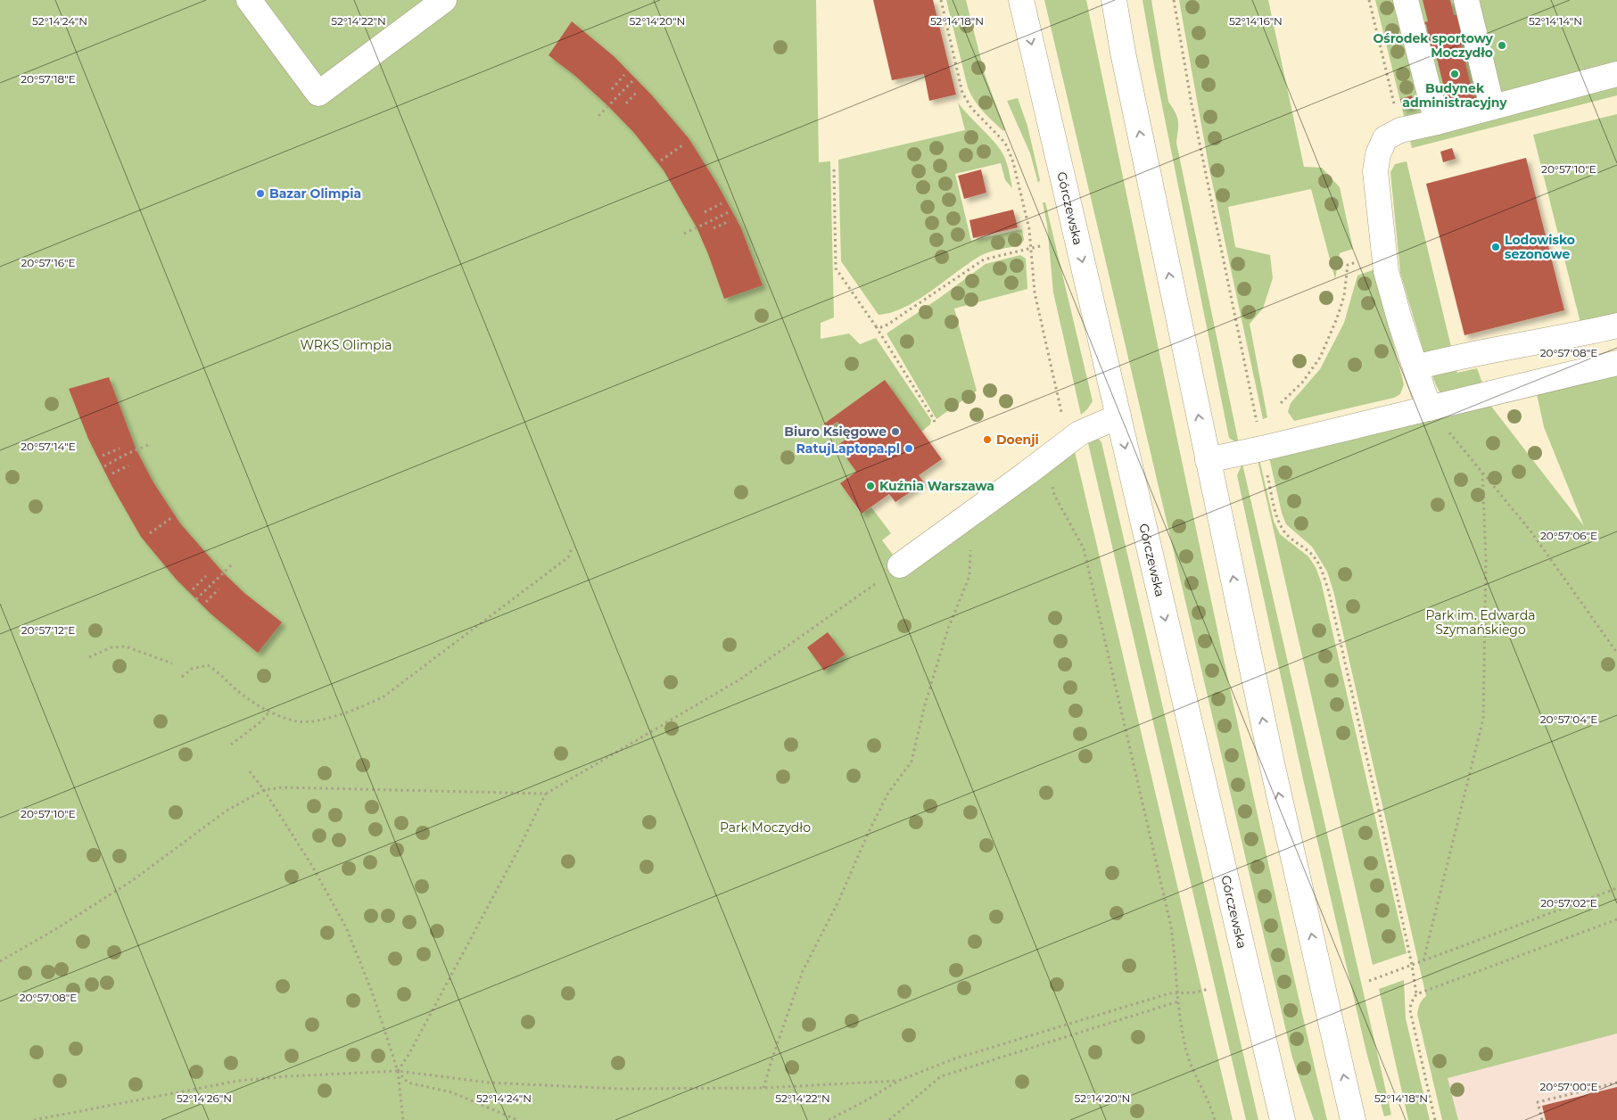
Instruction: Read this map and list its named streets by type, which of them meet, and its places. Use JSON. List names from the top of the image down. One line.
{"streets":{"main road":["Górczewska"]},"parks":["WRKS Olimpia","Park im. Edwarda Szymańskiego","Park Moczydło"],"places":["Ośrodek sportowy Moczydło","Budynek administracyjny","Bazar Olimpia","Lodowisko sezonowe","Biuro Księgowe","Doenji","RatujLaptopa.pl","Kuźnia Warszawa"],"coordinates":["52°14'24\"N","52°14'22\"N","52°14'20\"N","52°14'18\"N","52°14'16\"N","52°14'14\"N","20°57'18\"E","20°57'10\"E","20°57'16\"E","20°57'08\"E","20°57'14\"E","20°57'06\"E","20°57'12\"E","20°57'04\"E","20°57'02\"E","20°57'00\"E","52°14'26\"N"]}
